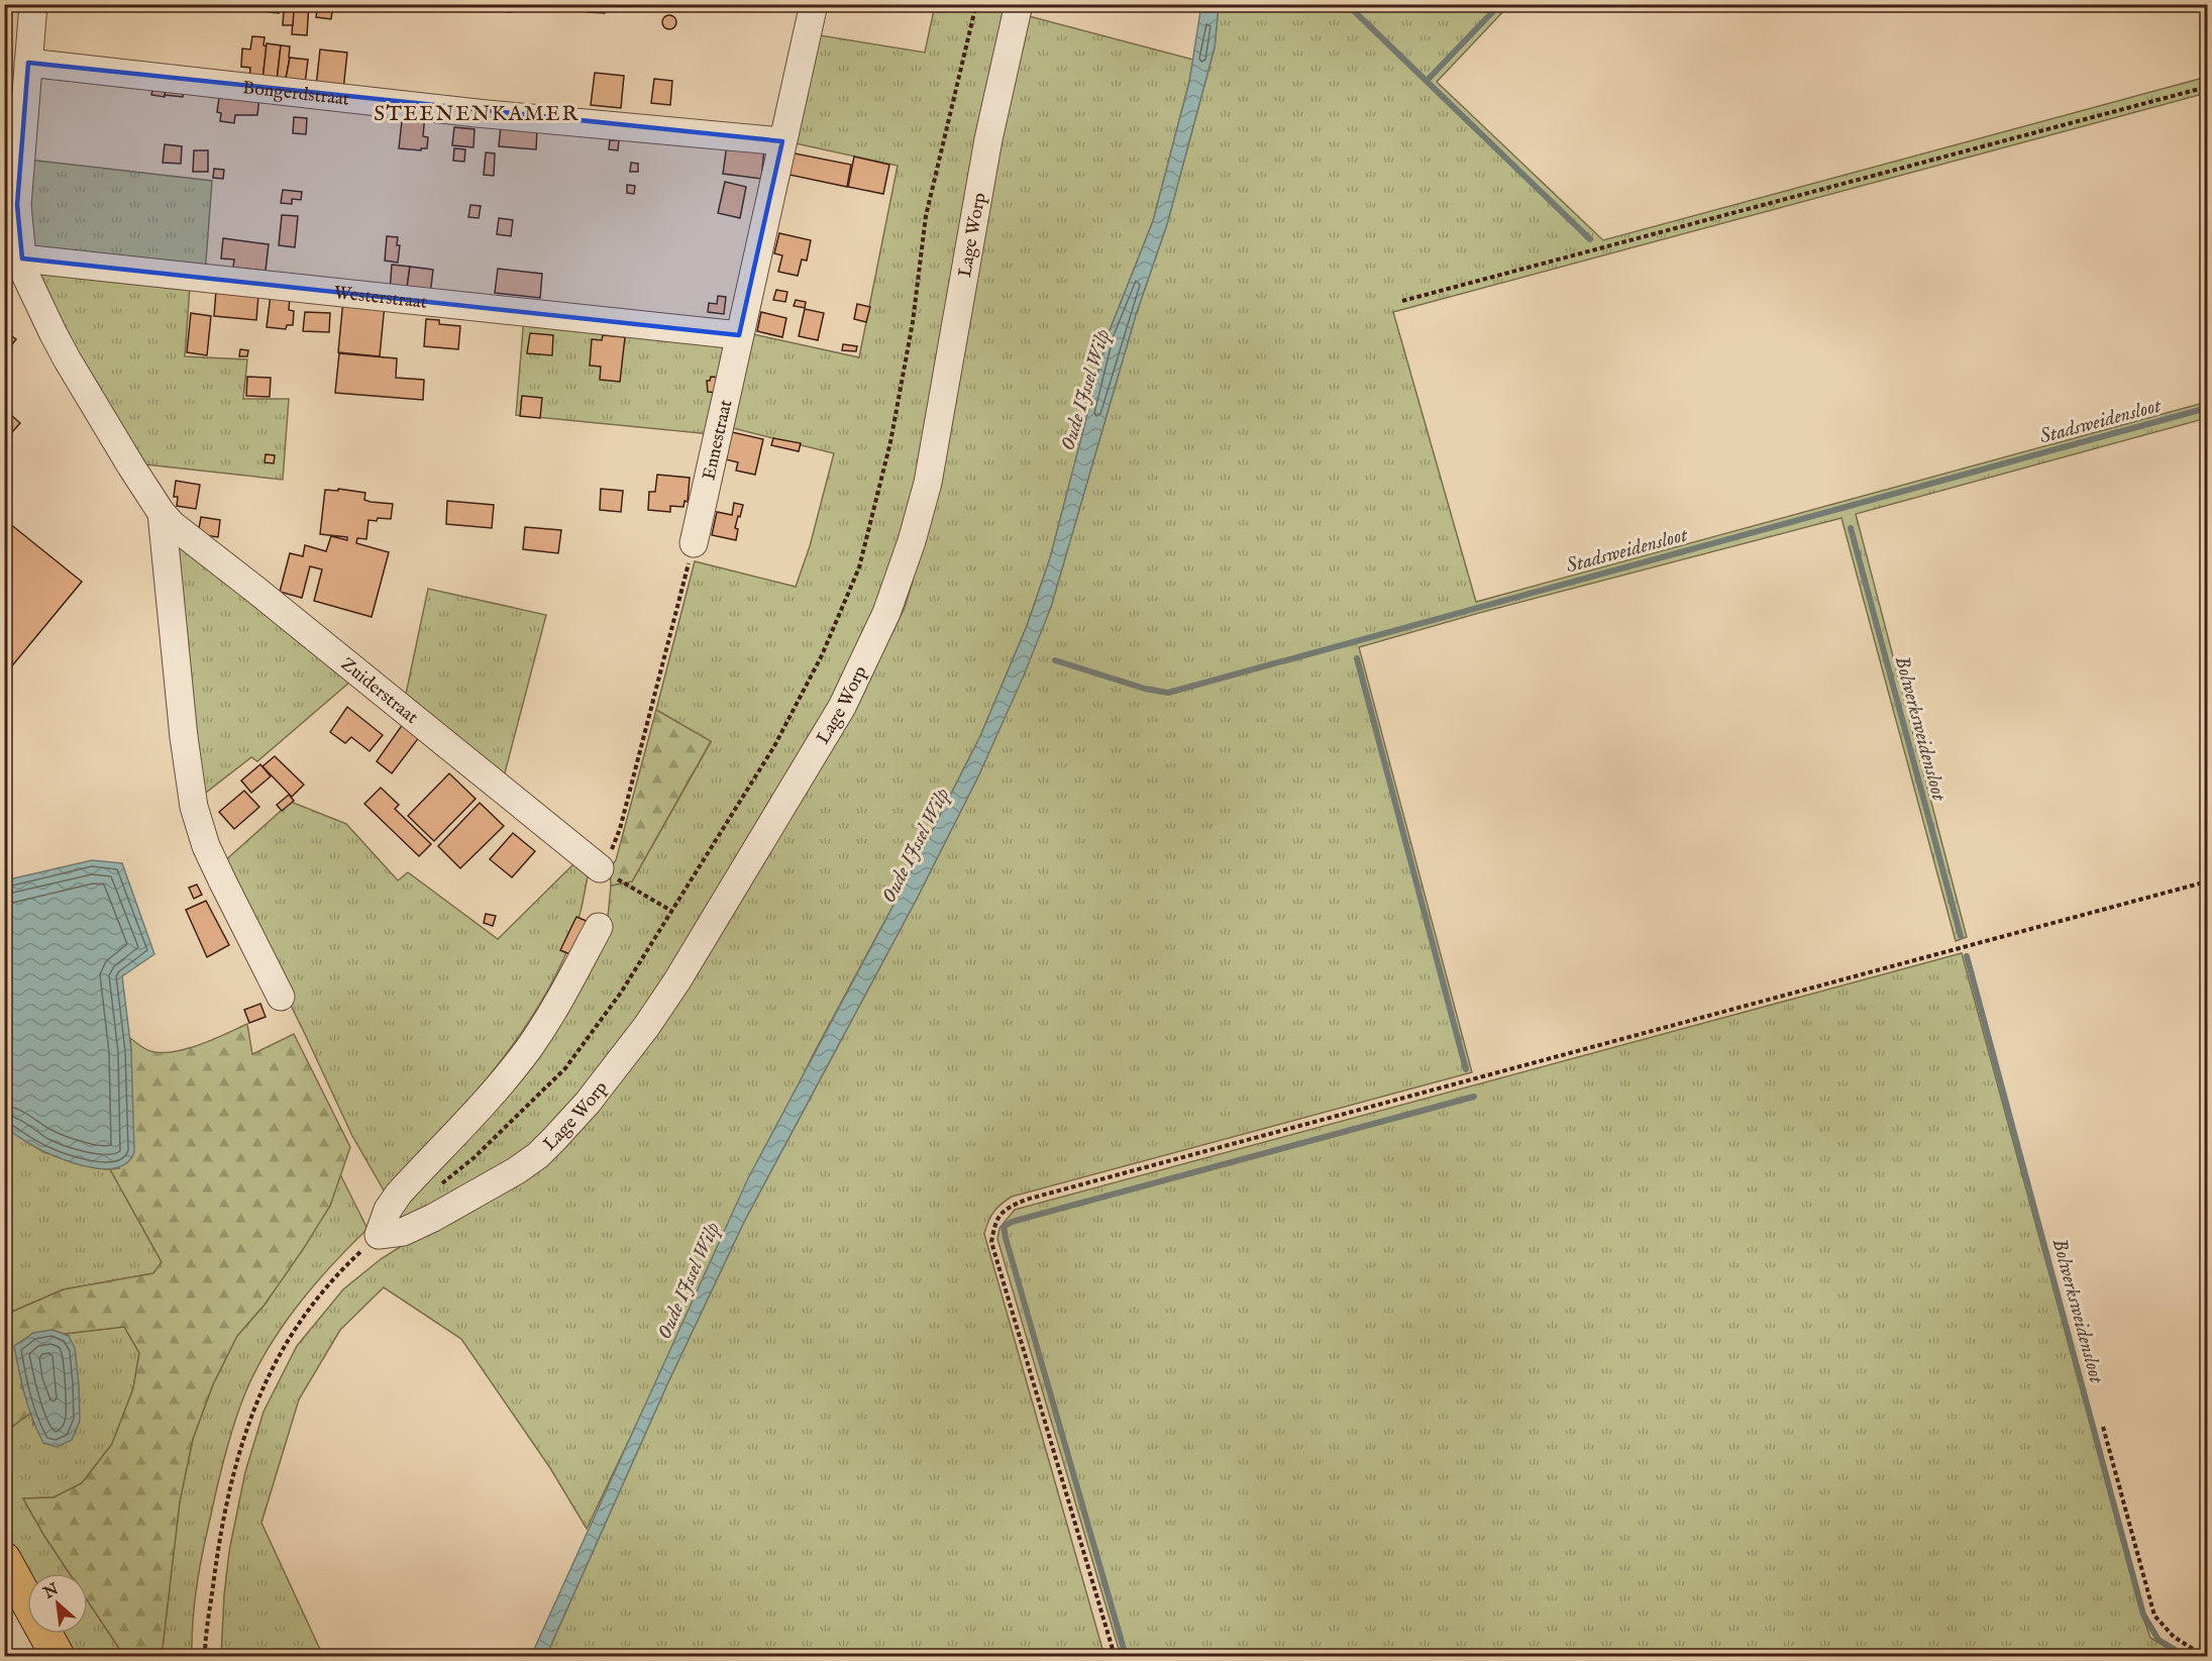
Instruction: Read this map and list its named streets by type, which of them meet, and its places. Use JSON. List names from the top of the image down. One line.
{"streets":{"street":["Bongerdstraat","Lage Worp","Westerstraat","Ennestraat","Zuiderstraat"]},"crossings":[["Bongerdstraat","Ennestraat"],["Bongerdstraat","Zuiderstraat"],["Westerstraat","Ennestraat"],["Westerstraat","Zuiderstraat"]],"districts":["STEENENKAMER"],"water":["Oude IJssel Wilp","Stadsweidensloot","Bolwerksweidensloot"],"north":"top left"}
